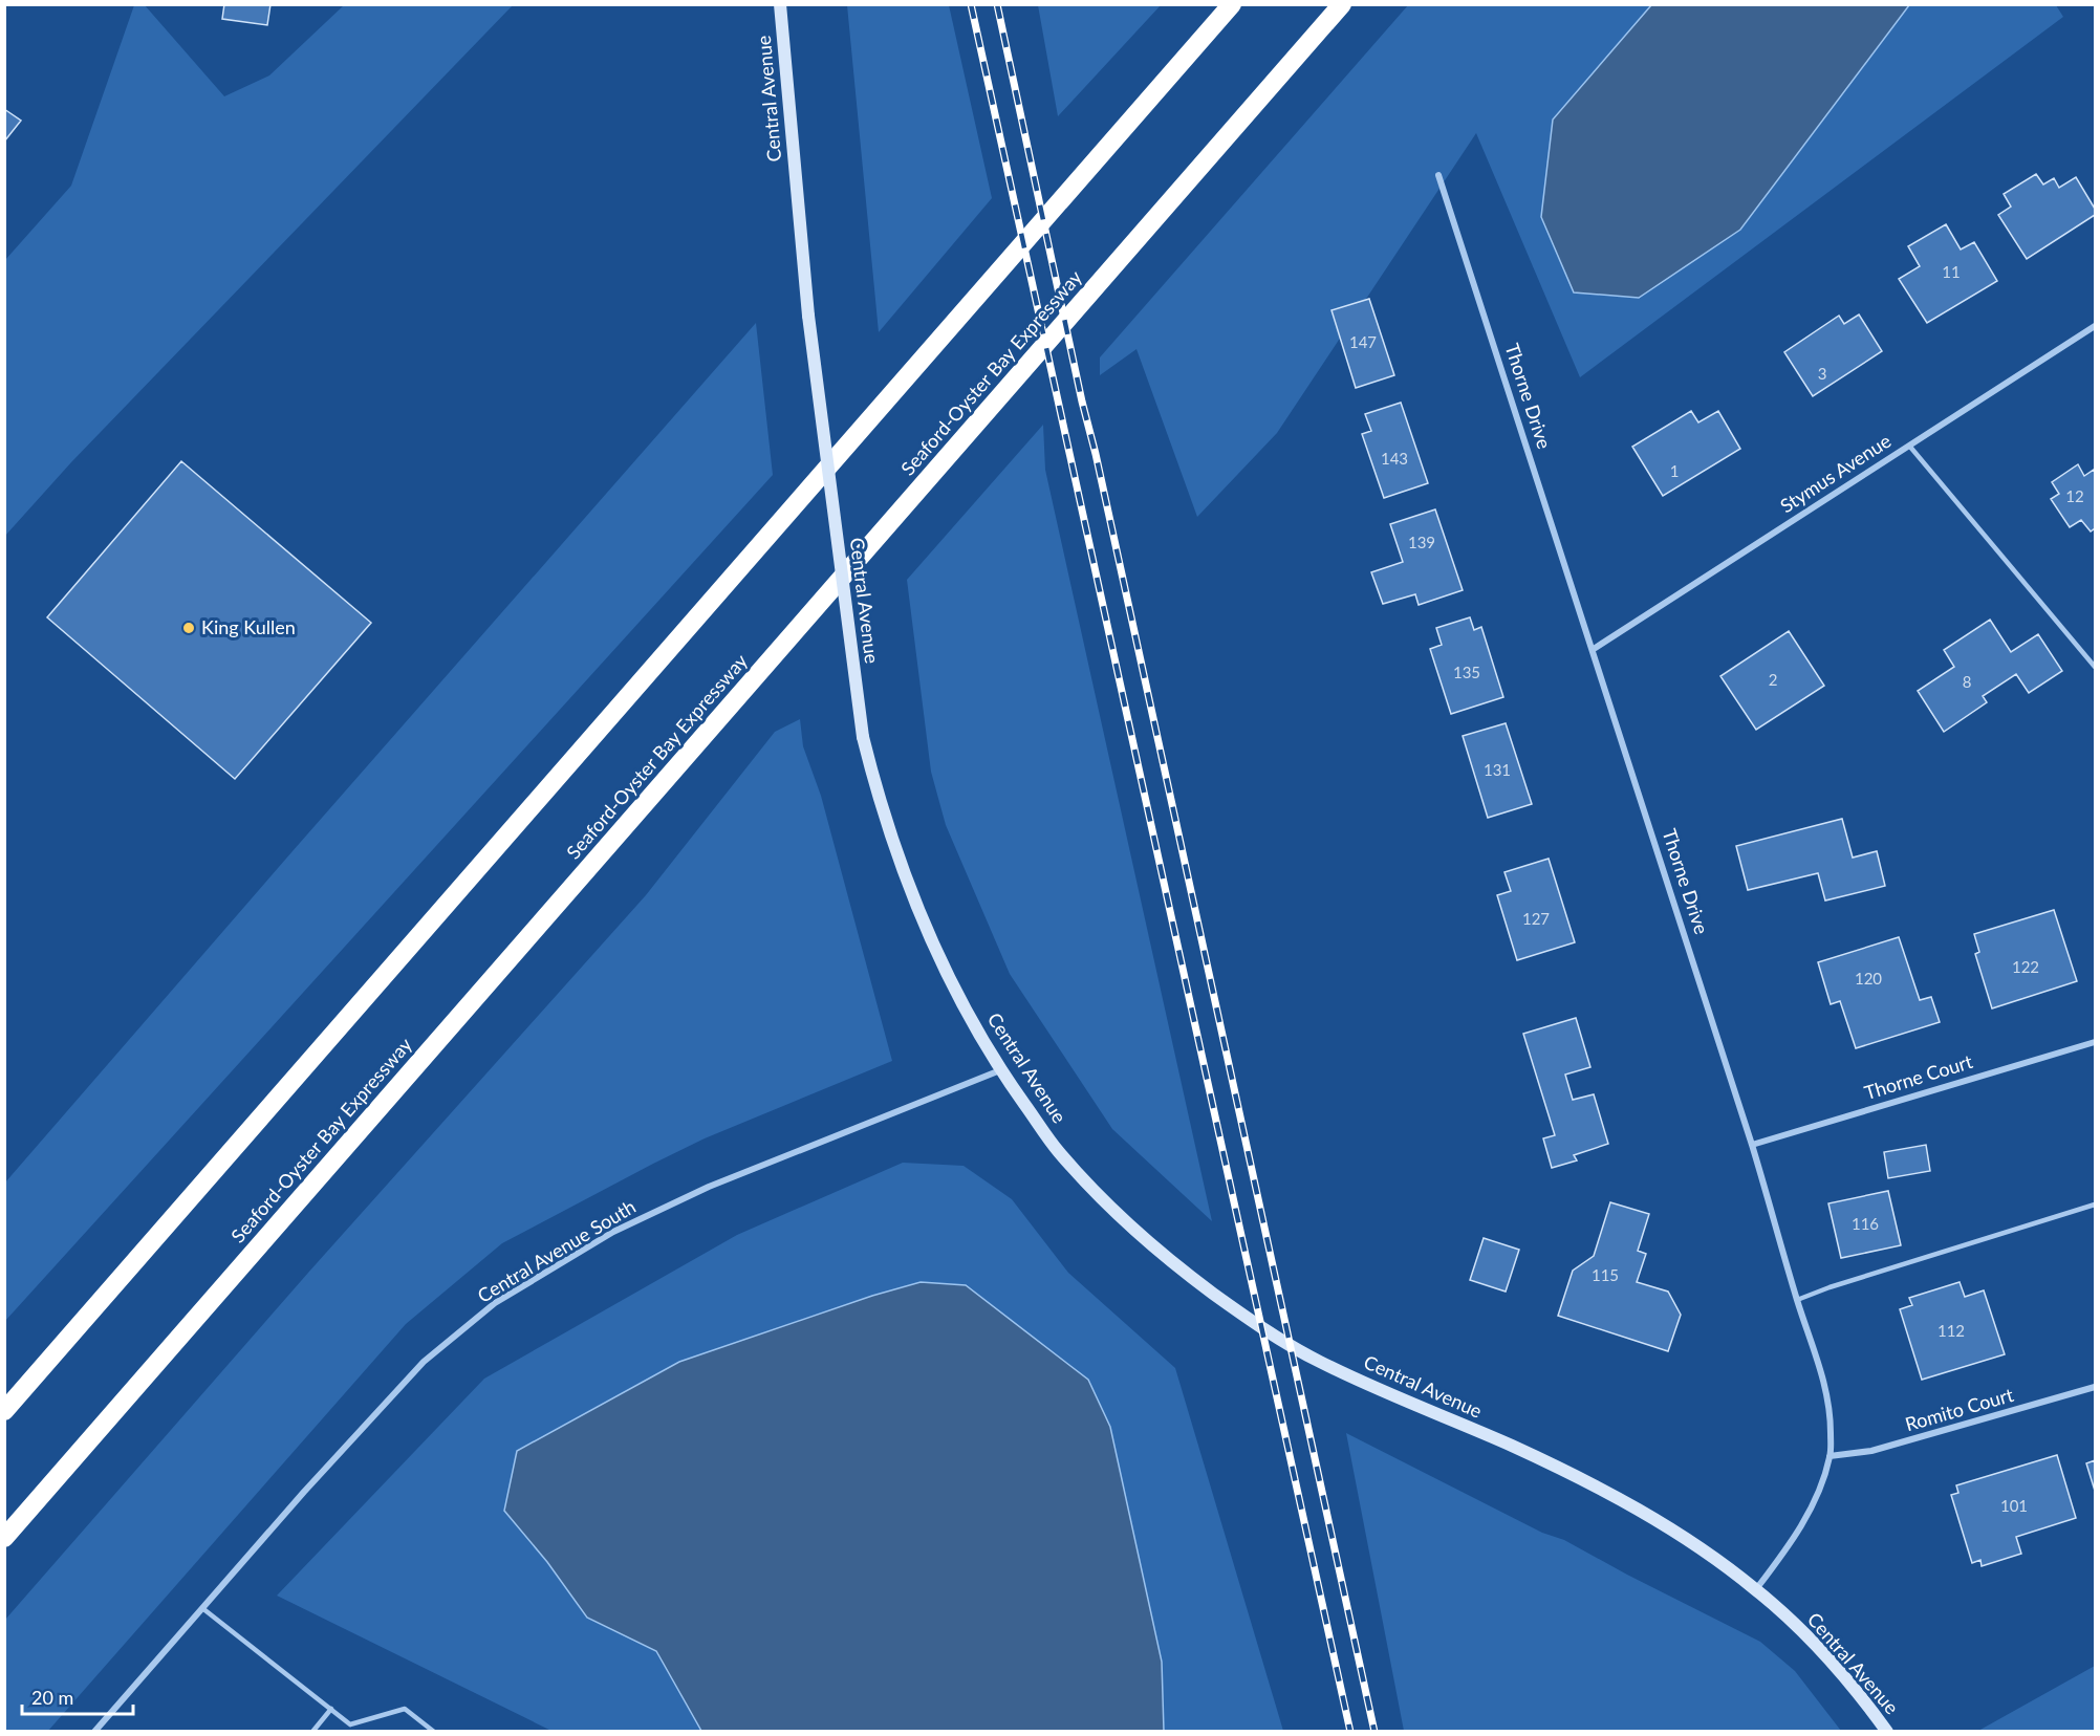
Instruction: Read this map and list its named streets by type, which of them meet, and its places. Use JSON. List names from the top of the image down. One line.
{"streets":{"highway":["Seaford-Oyster Bay Expressway"],"main road":["Central Avenue"],"street":["Thorne Drive","Stymus Avenue","Thorne Court","Central Avenue South","Romito Court"]},"crossings":[["Central Avenue","Thorne Drive"],["Central Avenue","Central Avenue South"],["Thorne Drive","Stymus Avenue"],["Thorne Drive","Thorne Court"],["Thorne Drive","Romito Court"]],"places":["King Kullen"],"house_numbers":["11","147","3","143","1","12","139","135","2","8","131","127","122","120","116","115","112","101"],"scale_bar":"20 m"}
